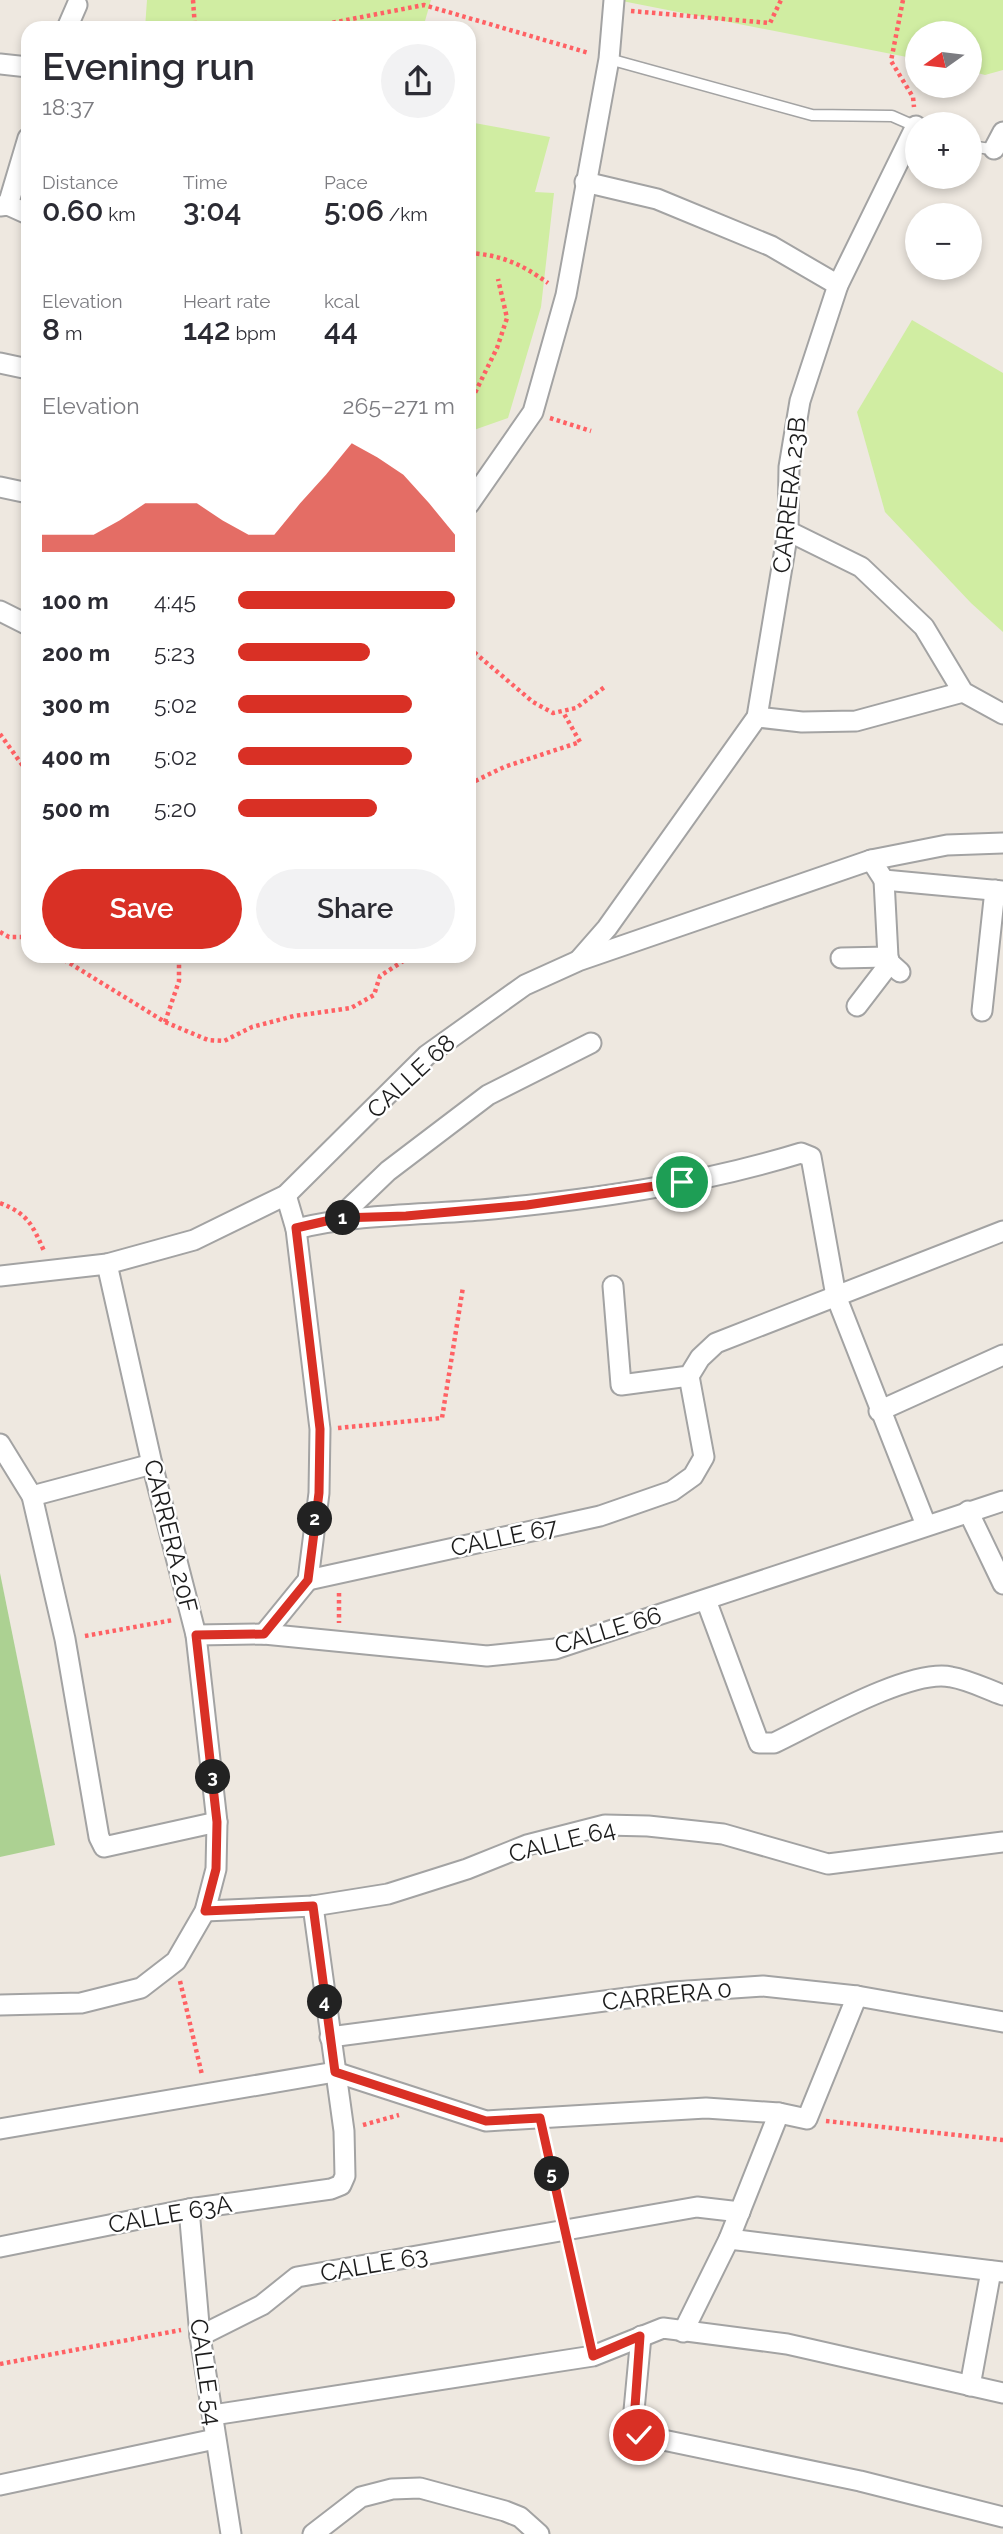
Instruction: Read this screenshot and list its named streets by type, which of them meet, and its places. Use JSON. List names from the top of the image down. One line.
{"streets":{"street":["CARRERA 23B","CALLE 68","CARRERA 20F","CALLE 67","CALLE 66","CALLE 64","CARRERA 0","CALLE 63A","CALLE 63","CALLE 54"]},"crossings":[["CARRERA 23B","CALLE 68"],["CALLE 68","CARRERA 20F"],["CARRERA 20F","CALLE 66"],["CARRERA 20F","CALLE 64"],["CALLE 63A","CALLE 54"],["CALLE 63","CALLE 54"]],"north":"left","page":{"map_buttons":["+","−"],"heading":["Evening run","18:37"],"stats":[["Distance","0.60 km"],["Time","3:04"],["Pace","5:06 /km"],["Elevation","8 m"],["Heart rate","142 bpm"],["kcal","44"]],"chart":["Elevation","265–271 m"],"list":[{"name":"100 m","note":"4:45"},{"name":"200 m","note":"5:23"},{"name":"300 m","note":"5:02"},{"name":"400 m","note":"5:02"},{"name":"500 m","note":"5:20"}],"buttons":["Save","Share"],"pins":["1","2","3","4","5"]}}
